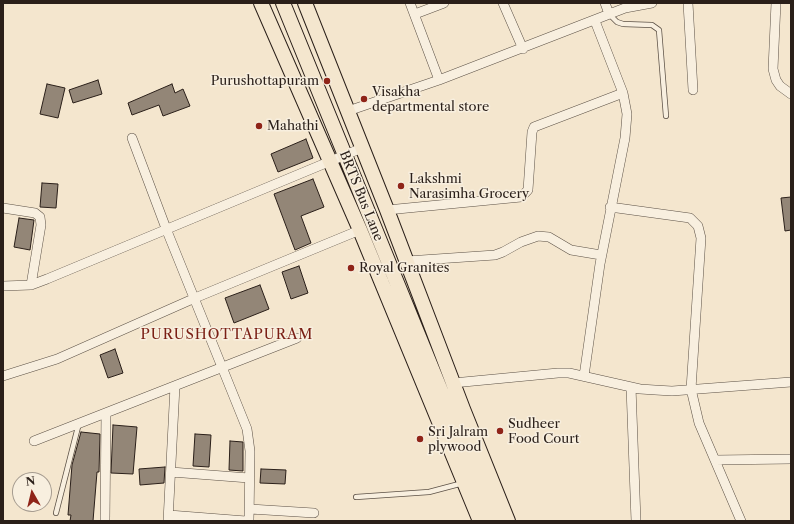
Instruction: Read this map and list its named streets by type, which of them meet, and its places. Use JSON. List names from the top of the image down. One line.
{"streets":{"main road":["BRTS Bus Lane"]},"districts":["PURUSHOTTAPURAM"],"places":["Purushottapuram","Visakha departmental store","Mahathi","Lakshmi Narasimha Grocery","Royal Granites","Sudheer Food Court","Sri Jalram plywood"],"north":"top"}
